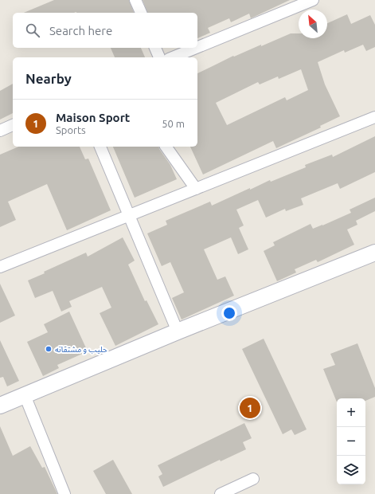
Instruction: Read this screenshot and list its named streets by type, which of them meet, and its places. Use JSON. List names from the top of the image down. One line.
{"places":["حليب و مشتقاته"],"north":"top left","page":{"search":"Search here","heading":"Nearby","list":[{"mark":"1","name":"Maison Sport","note":"Sports","value":"50 m"}],"pins":"1","map_buttons":["+","−"]}}
